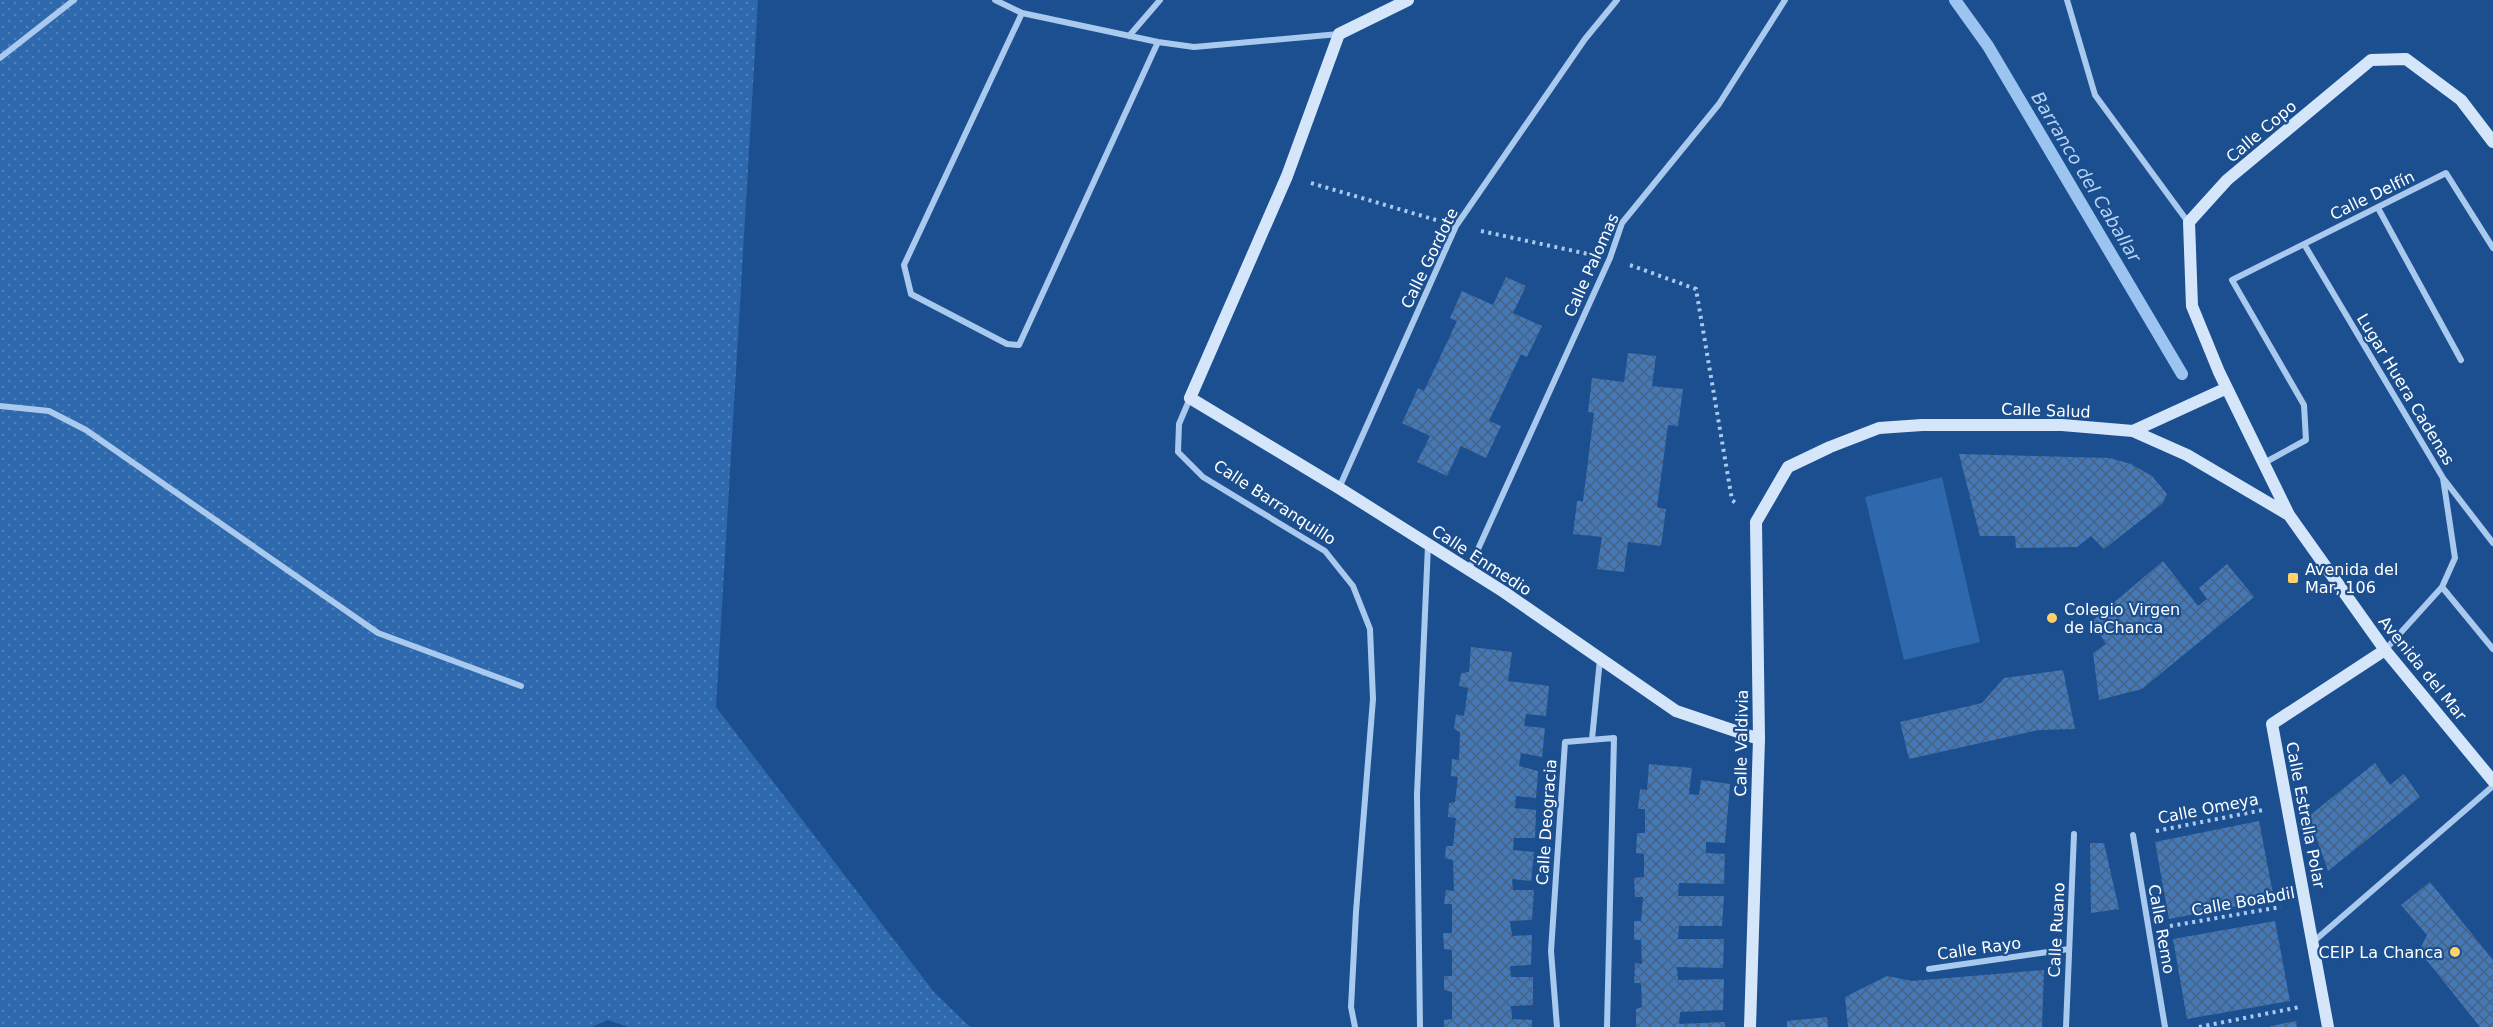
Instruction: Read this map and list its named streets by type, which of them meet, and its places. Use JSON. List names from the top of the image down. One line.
{"streets":{"street":["Calle Copo","Calle Delfín","Calle Gordote","Calle Palomas","Lugar Huera Cadenas","Calle Salud","Calle Barranquillo","Calle Enmedio","Avenida del Mar","Calle Valdivia","Calle Estrella Polar","Calle Deogracia","Calle Remo","Calle Ruano","Calle Rayo"],"path":["Calle Omeya","Calle Boabdil"]},"crossings":[["Calle Delfín","Lugar Huera Cadenas"],["Calle Gordote","Calle Enmedio"],["Calle Palomas","Calle Enmedio"],["Lugar Huera Cadenas","Calle Estrella Polar"],["Calle Salud","Avenida del Mar"],["Calle Salud","Calle Valdivia"],["Calle Barranquillo","Calle Enmedio"],["Calle Enmedio","Calle Valdivia"],["Avenida del Mar","Calle Estrella Polar"],["Calle Omeya","Calle Estrella Polar"],["Calle Omeya","Calle Remo"],["Calle Estrella Polar","Calle Boabdil"],["Calle Boabdil","Calle Remo"],["Calle Ruano","Calle Rayo"]],"water":["Barranco del Caballar"],"places":{"transit":["Avenida del Mar, 106"],"other":["Colegio Virgen de laChanca","CEIP La Chanca"]}}
